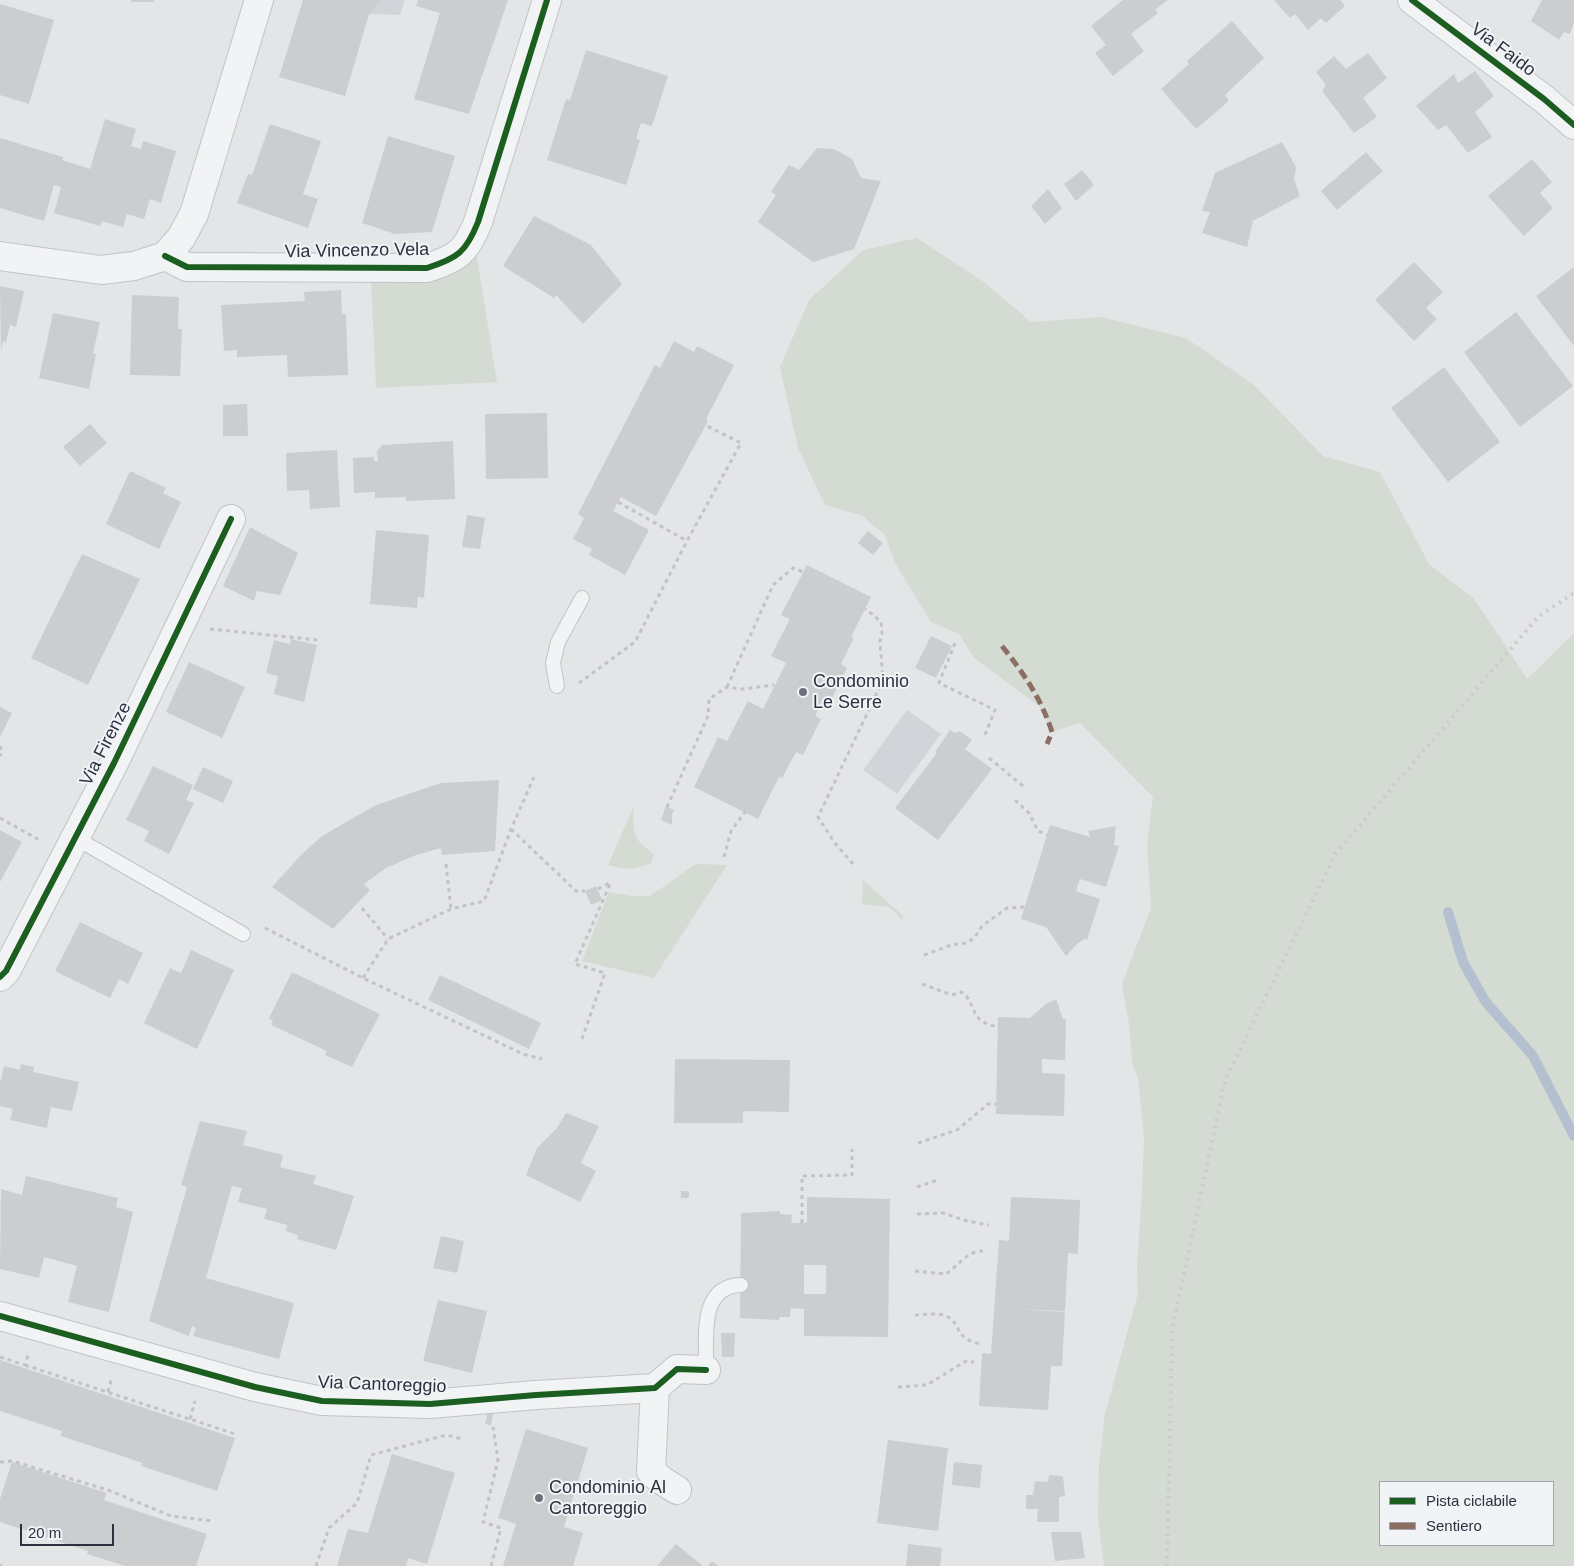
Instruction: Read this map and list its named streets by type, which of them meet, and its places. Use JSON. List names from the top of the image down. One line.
{"streets":{"street":["Via Faido","Via Vincenzo Vela","Via Firenze","Via Cantoreggio"]},"places":["Condominio Le Serre","Condominio Al Cantoreggio"],"legend":["Pista ciclabile","Sentiero"],"scale_bar":"20 m"}
